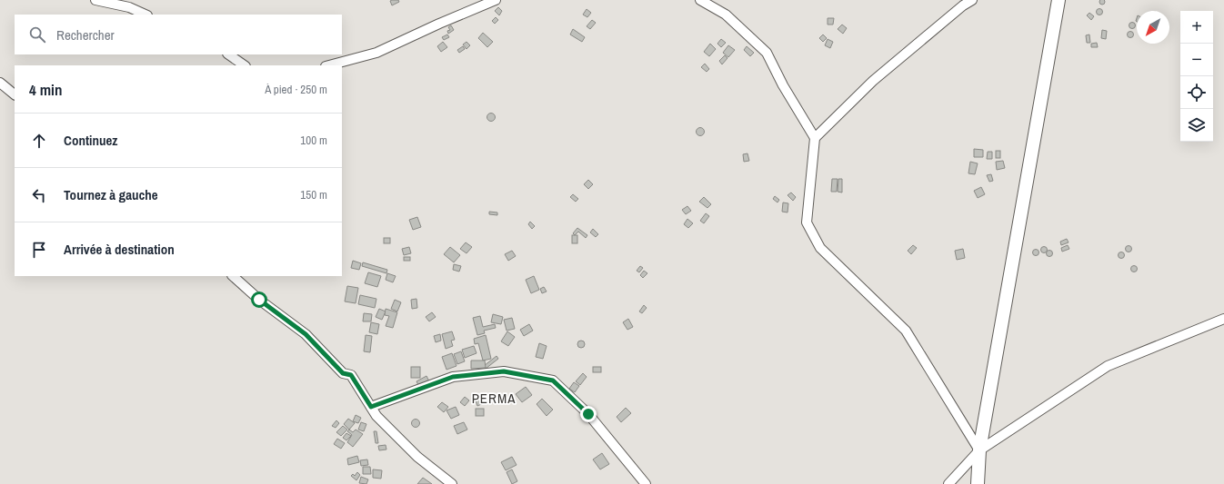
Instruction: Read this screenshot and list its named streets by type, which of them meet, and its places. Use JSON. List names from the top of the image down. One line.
{"districts":["PERMA"],"north":"bottom left","page":{"map_buttons":["+","−"],"search":"Rechercher","heading":["4 min","À pied · 250 m"],"list":[["Continuez","100 m"],["Tournez à gauche","150 m"],"Arrivée à destination"]}}
